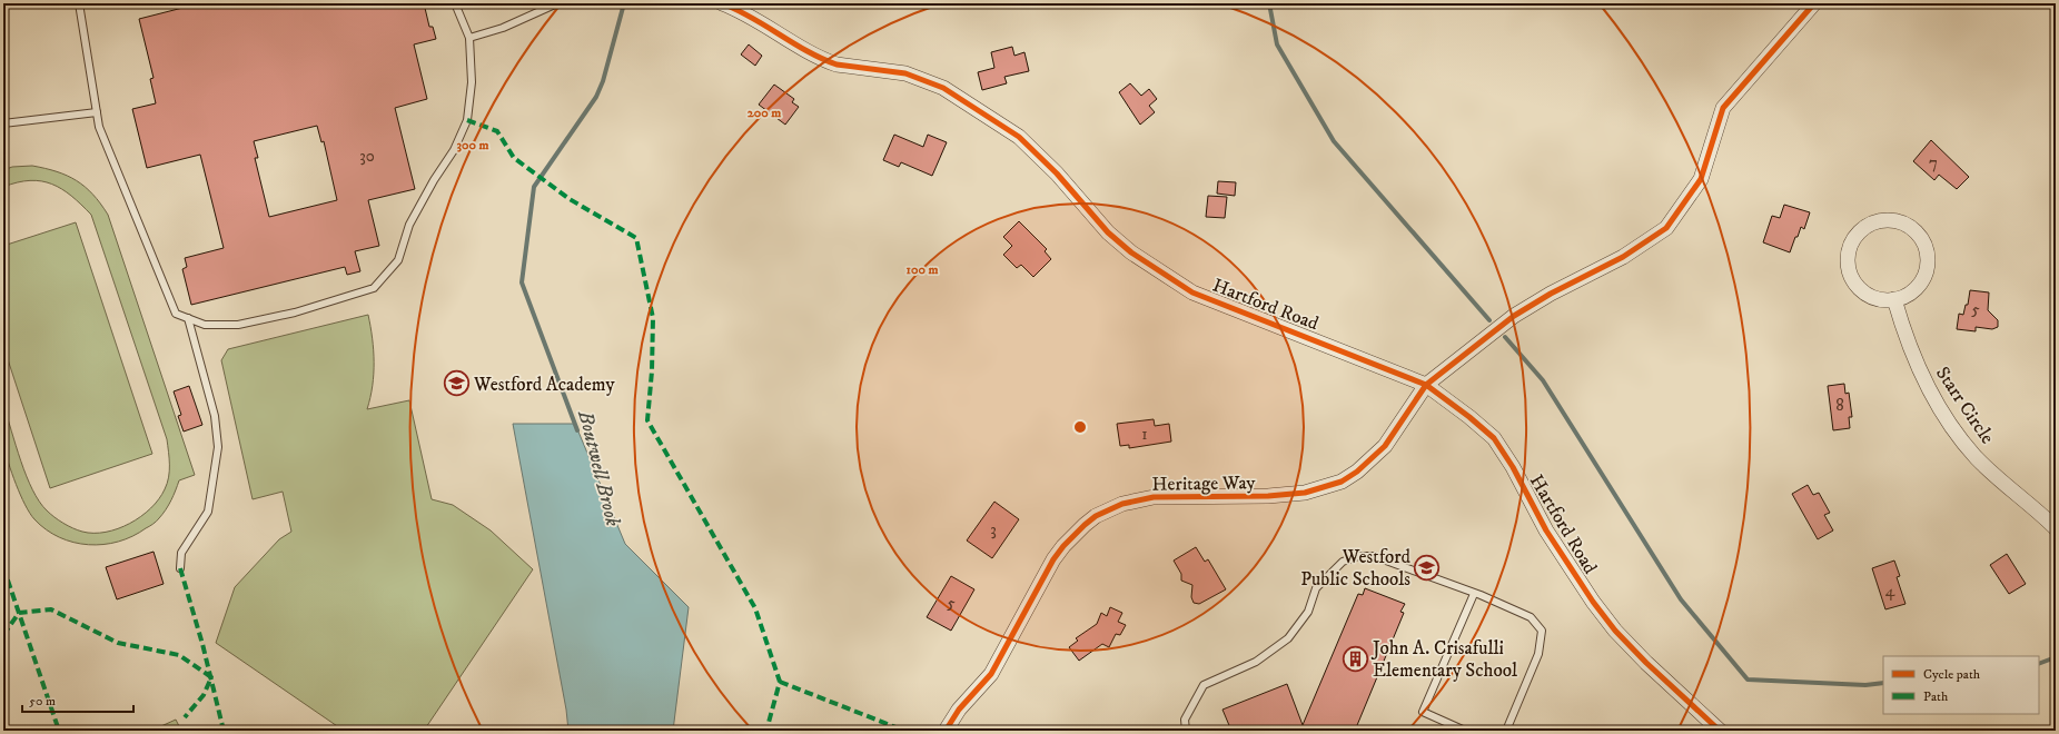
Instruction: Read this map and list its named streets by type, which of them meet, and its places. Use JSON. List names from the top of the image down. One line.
{"streets":{"street":["Hartford Road","Starr Circle","Heritage Way"]},"crossings":[["Hartford Road","Heritage Way"]],"water":["Boutwell Brook"],"places":{"school or university":["Westford Academy","Westford Public Schools"],"building":["John A. Crisafulli Elementary School"]},"house_numbers":["30","7","5","8","1","3","4","5"],"legend":["Cycle path","Path"],"scale_bar":"50 m","rings":["200 m","300 m","100 m"]}
